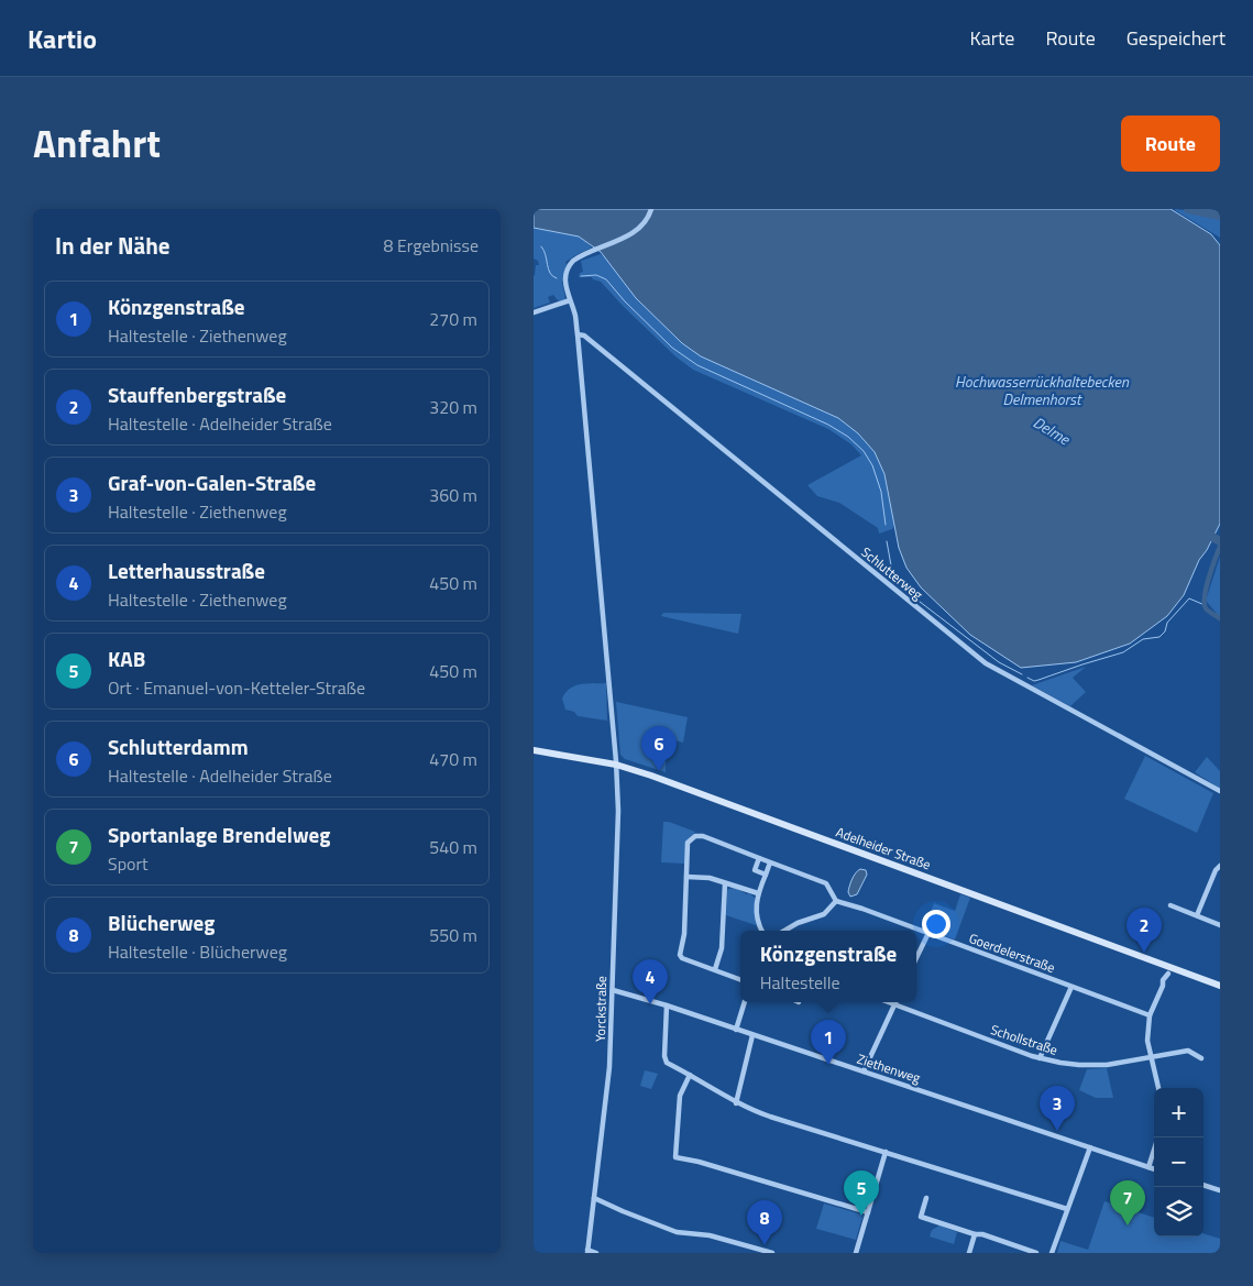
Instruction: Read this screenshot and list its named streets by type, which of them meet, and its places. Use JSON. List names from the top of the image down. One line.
{"streets":{"main road":["Adelheider Straße"],"street":["Schlutterweg","Goerdelerstraße","Yorckstraße","Schollstraße","Ziethenweg"]},"crossings":[["Schlutterweg","Yorckstraße"],["Adelheider Straße","Yorckstraße"],["Yorckstraße","Ziethenweg"]],"water":["Hochwasserrückhaltebecken Delmenhorst","Delme"],"page":{"header":"Kartio","nav":["Karte","Route","Gespeichert"],"title":"Anfahrt","buttons":"Route","heading":["In der Nähe","8 Ergebnisse"],"list":[{"mark":"1","name":"Könzgenstraße","note":"Haltestelle · Ziethenweg","value":"270 m"},{"mark":"2","name":"Stauffenbergstraße","note":"Haltestelle · Adelheider Straße","value":"320 m"},{"mark":"3","name":"Graf-von-Galen-Straße","note":"Haltestelle · Ziethenweg","value":"360 m"},{"mark":"4","name":"Letterhausstraße","note":"Haltestelle · Ziethenweg","value":"450 m"},{"mark":"5","name":"KAB","note":"Ort · Emanuel-von-Ketteler-Straße","value":"450 m"},{"mark":"6","name":"Schlutterdamm","note":"Haltestelle · Adelheider Straße","value":"470 m"},{"mark":"7","name":"Sportanlage Brendelweg","note":"Sport","value":"540 m"},{"mark":"8","name":"Blücherweg","note":"Haltestelle · Blücherweg","value":"550 m"}],"pins":["6","2","4","1","3","5","7","8"],"popup":["Könzgenstraße","Haltestelle"],"map_buttons":["+","−"]}}
